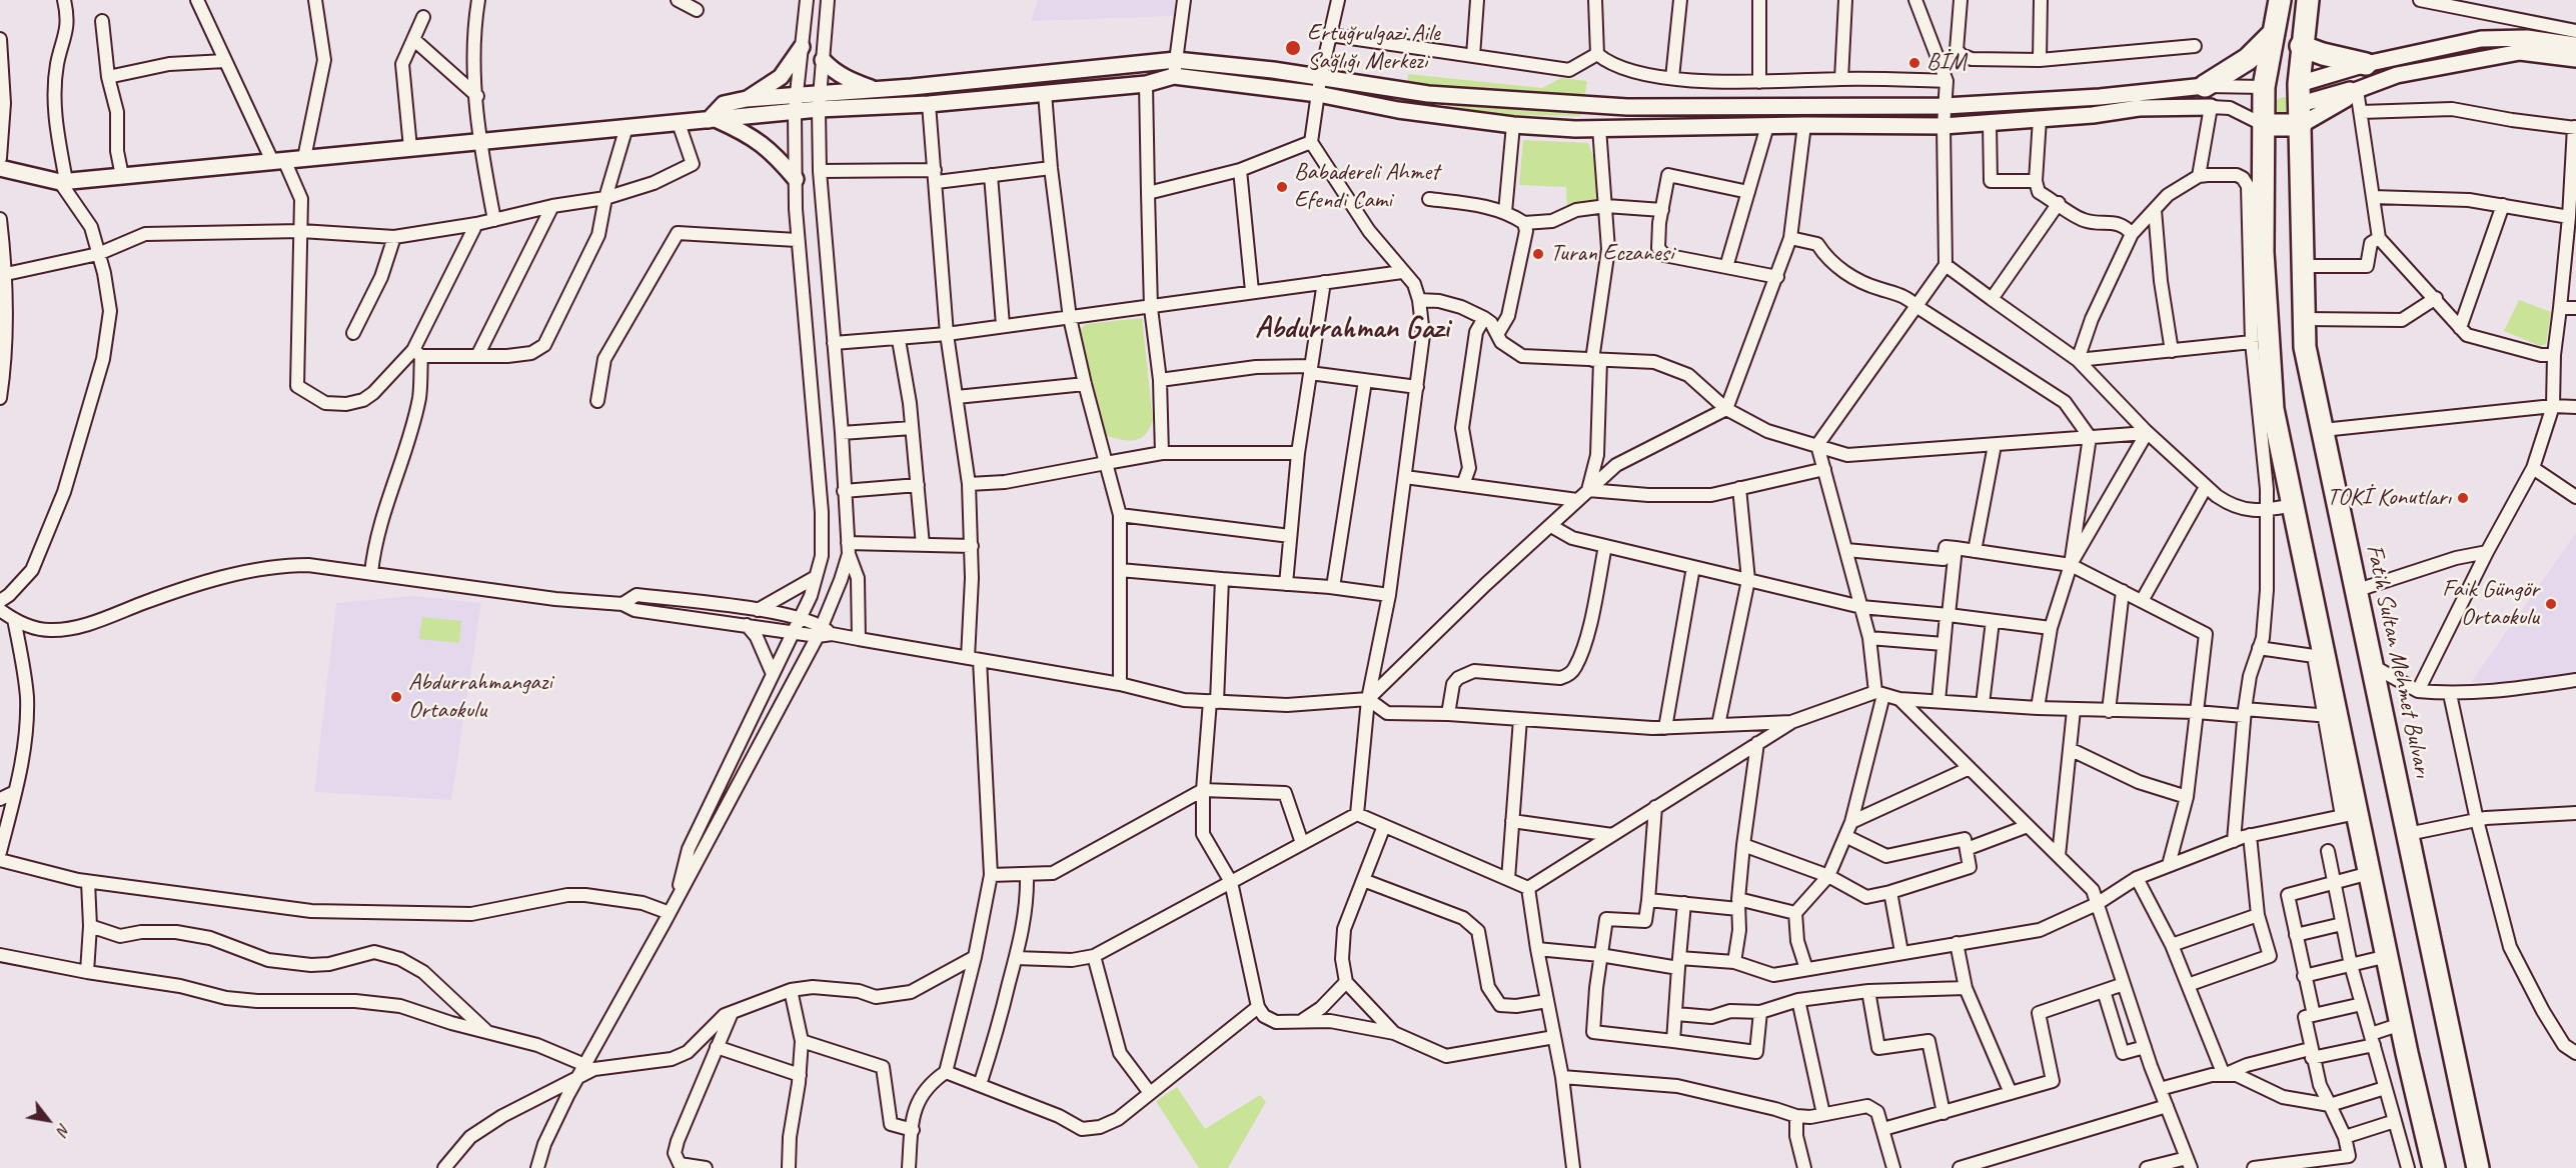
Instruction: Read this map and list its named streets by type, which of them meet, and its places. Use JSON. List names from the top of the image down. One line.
{"streets":{"highway":["Fatih Sultan Mehmet Bulvarı"]},"districts":["Abdurrahman Gazi"],"places":["Ertuğrulgazi Aile Sağlığı Merkezi","BİM","Babadereli Ahmet Efendi Cami","Turan Eczanesi","TOKİ Konutları","Faik Güngör Ortaokulu","Abdurrahmangazi Ortaokulu"],"north":"bottom right"}
